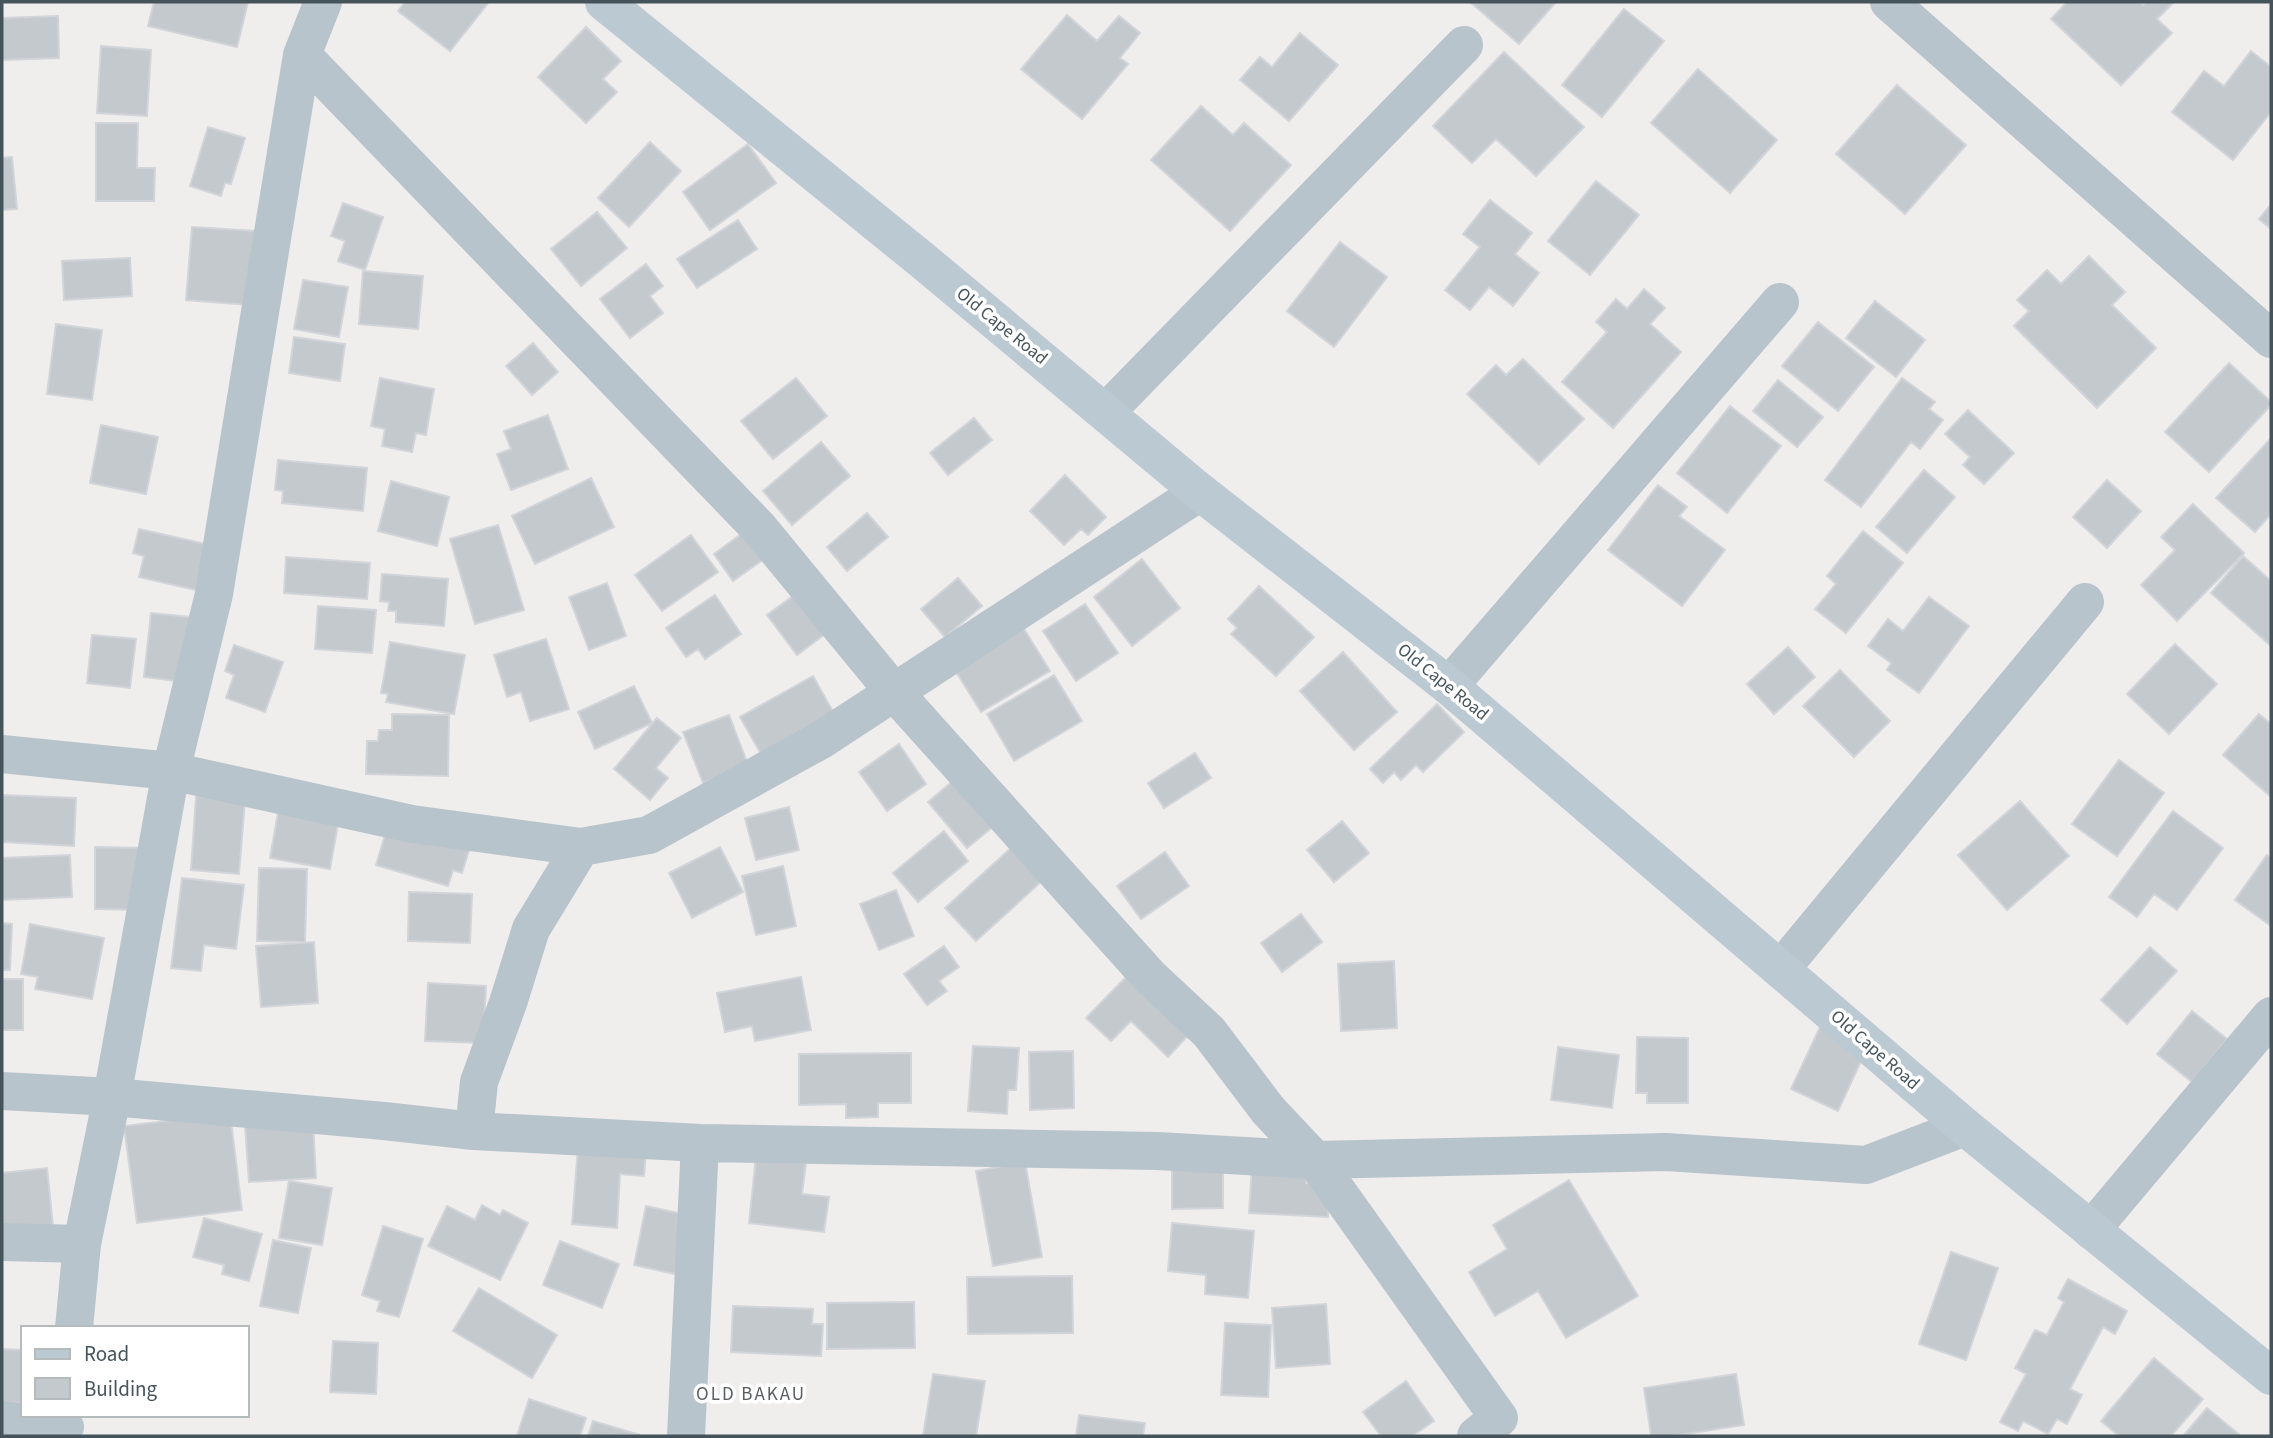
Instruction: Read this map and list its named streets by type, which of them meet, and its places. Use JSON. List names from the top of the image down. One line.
{"streets":{"street":["Old Cape Road"]},"districts":["OLD BAKAU"],"legend":["Road","Building"]}
